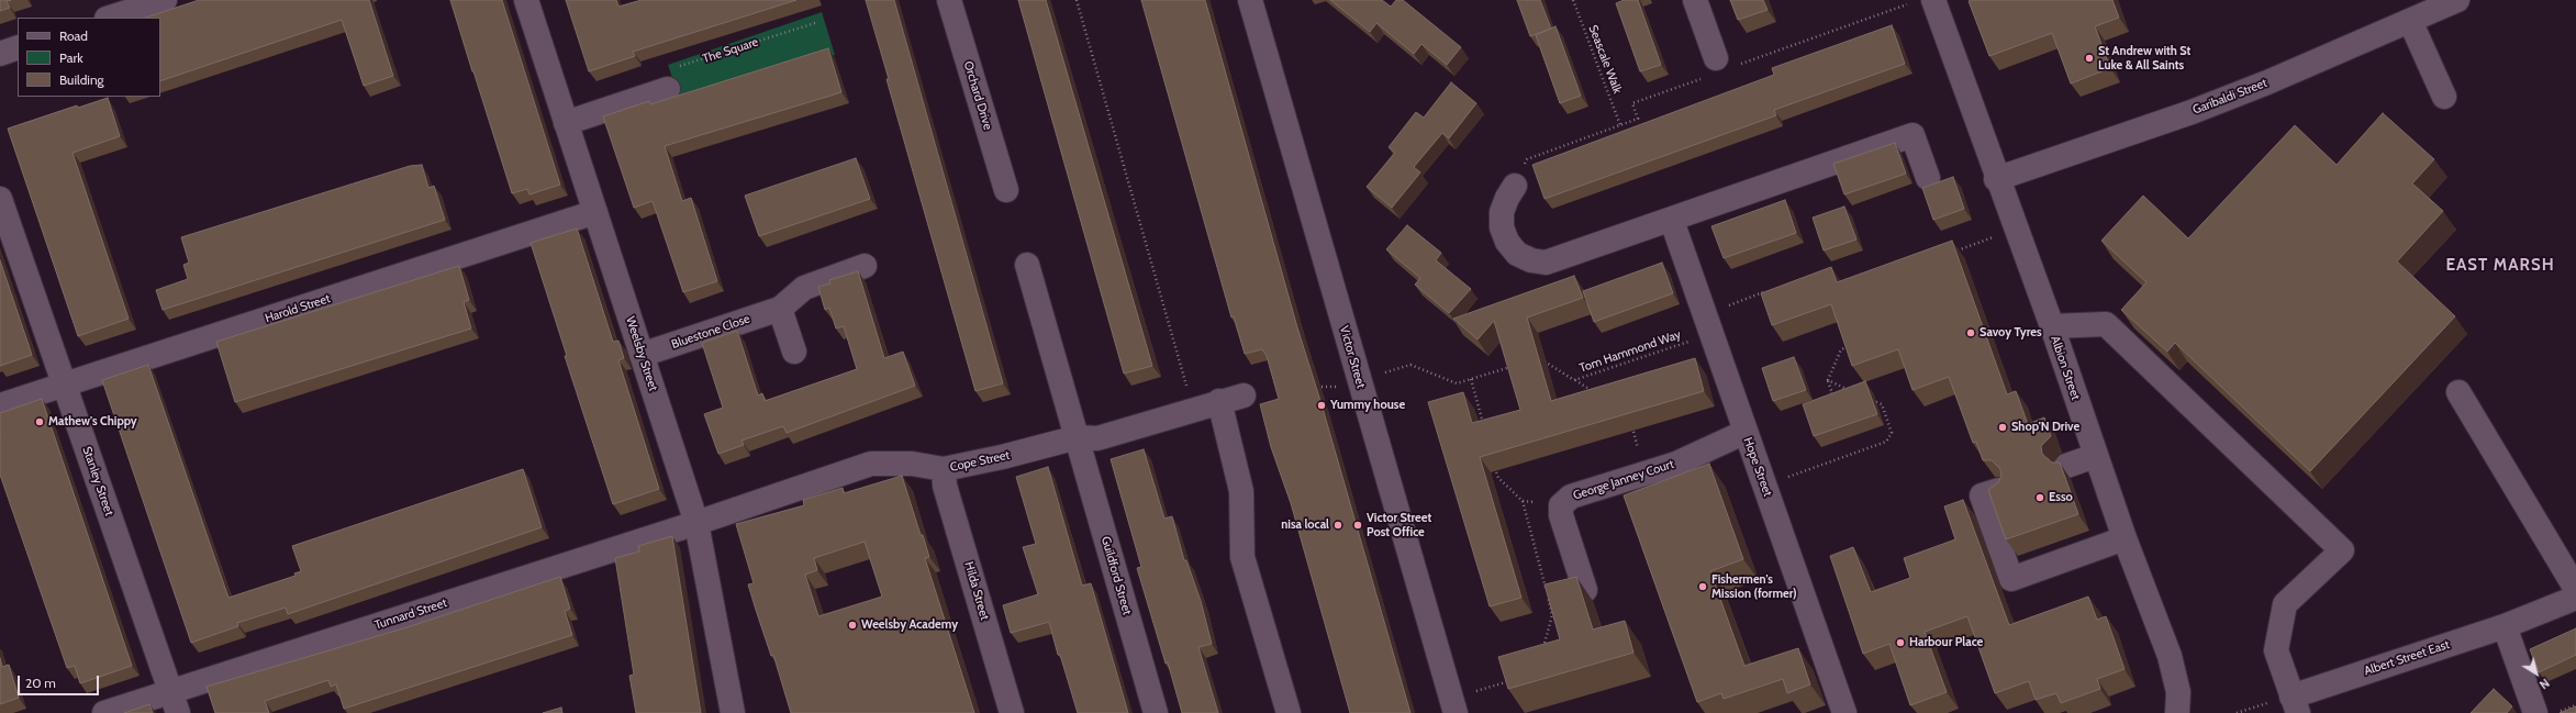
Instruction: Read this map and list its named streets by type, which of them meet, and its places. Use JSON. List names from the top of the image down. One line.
{"streets":{"street":["Orchard Drive","Garibaldi Street","Harold Street","Bluestone Close","Weelsby Street","Victor Street","Albion Street","Cope Street","Hope Street","George Janney Court","Stanley Street","Guildford Street","Hilda Street","Tunnard Street","Albert Street East"],"path":["The Square","Seascale Walk","Tom Hammond Way"]},"crossings":[["Garibaldi Street","Albion Street"],["Harold Street","Weelsby Street"],["Harold Street","Stanley Street"],["Bluestone Close","Weelsby Street"],["Tom Hammond Way","Hope Street"],["Weelsby Street","Cope Street"],["Weelsby Street","Tunnard Street"],["Cope Street","Guildford Street"],["Cope Street","Hilda Street"],["Cope Street","Tunnard Street"],["Hope Street","George Janney Court"],["Stanley Street","Tunnard Street"]],"districts":["EAST MARSH"],"places":["St Andrew with St Luke & All Saints","Savoy Tyres","Yummy house","Mathew's Chippy","Shop'N Drive","Esso","nisa local","Victor Street Post Office","Fishermen's Mission (former)","Weelsby Academy","Harbour Place"],"legend":["Road","Park","Building"],"scale_bar":"20 m","north":"bottom right"}
